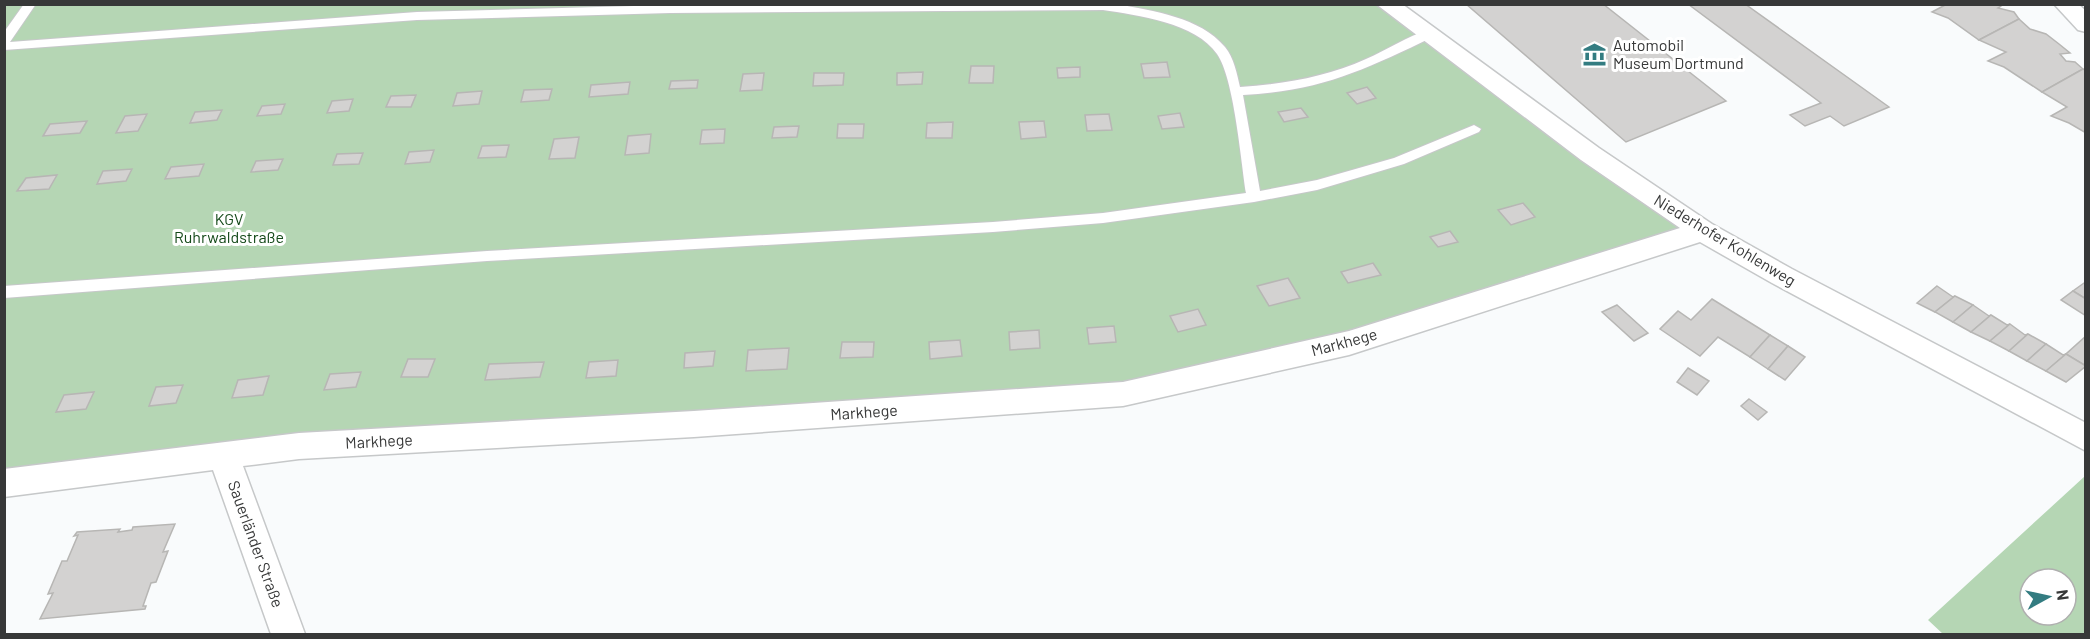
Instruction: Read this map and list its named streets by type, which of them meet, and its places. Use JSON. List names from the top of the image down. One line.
{"streets":{"street":["Niederhofer Kohlenweg","Markhege","Sauerländer Straße"]},"crossings":[["Niederhofer Kohlenweg","Markhege"],["Markhege","Sauerländer Straße"]],"parks":["KGV Ruhrwaldstraße"],"places":{"museum":["Automobil Museum Dortmund"]},"north":"right"}
